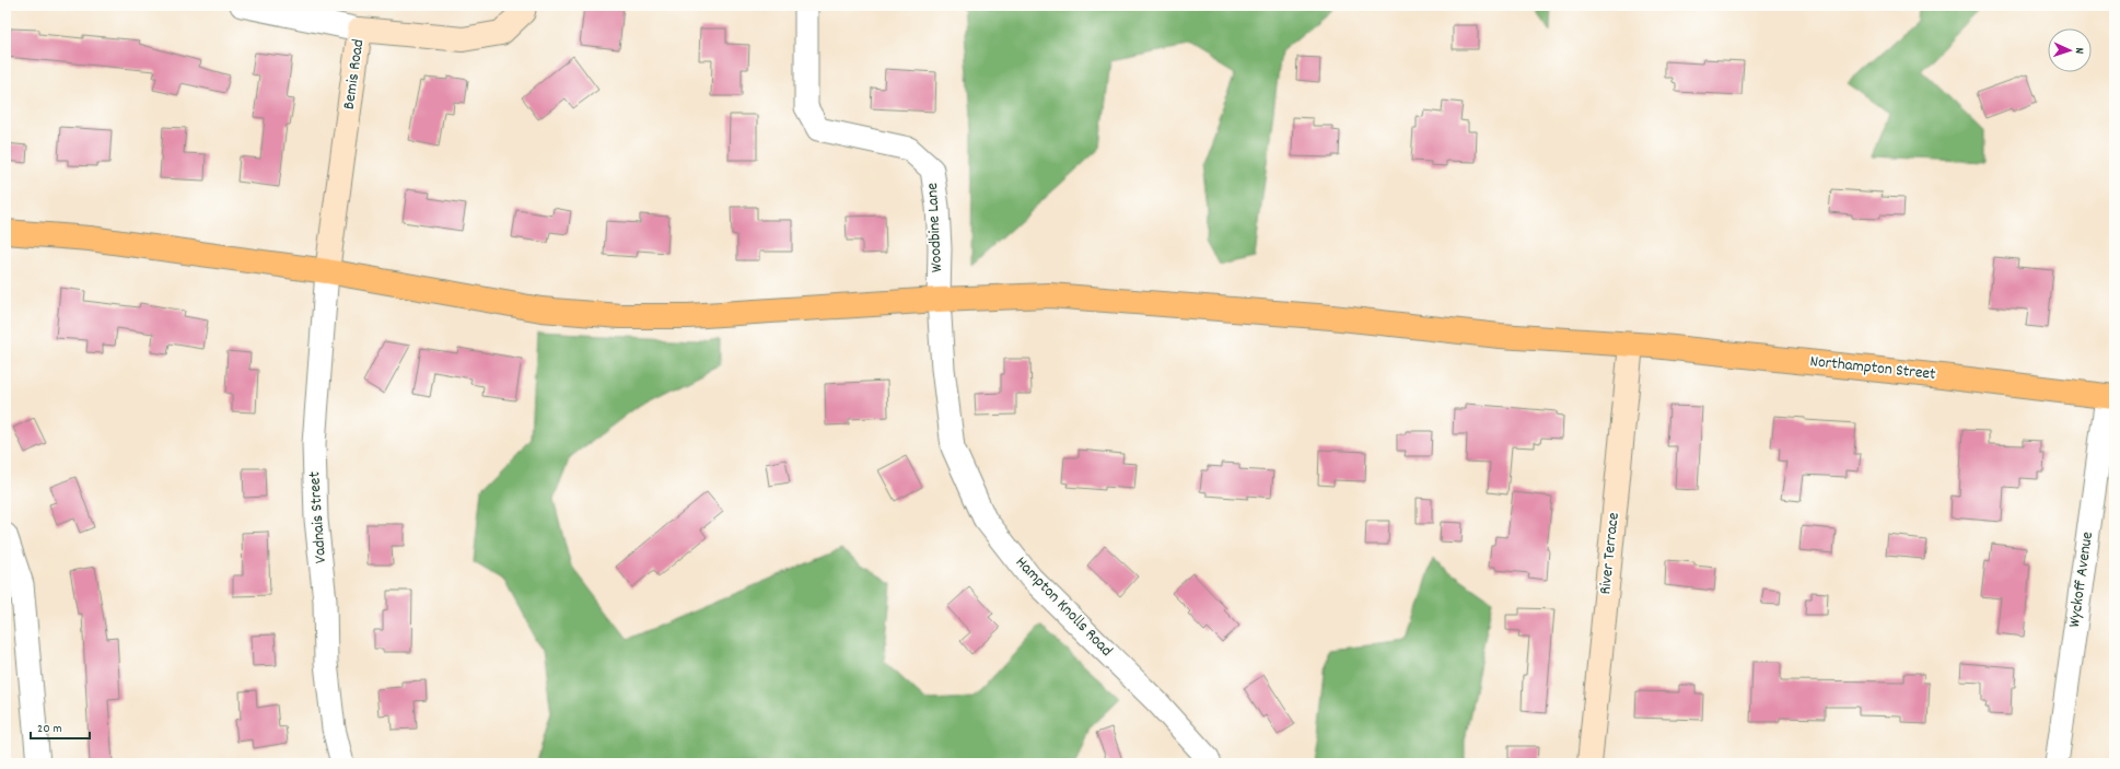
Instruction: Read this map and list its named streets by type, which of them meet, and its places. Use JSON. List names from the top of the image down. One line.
{"streets":{"main road":["Northampton Street"],"street":["Bemis Road","Woodbine Lane","Vadnais Street","River Terrace","Wyckoff Avenue","Hampton Knolls Road"]},"crossings":[["Bemis Road","Northampton Street"],["Bemis Road","Vadnais Street"],["Woodbine Lane","Northampton Street"],["Woodbine Lane","Hampton Knolls Road"],["Northampton Street","Vadnais Street"],["Northampton Street","River Terrace"],["Northampton Street","Wyckoff Avenue"],["Northampton Street","Hampton Knolls Road"]],"scale_bar":"20 m","north":"right"}
